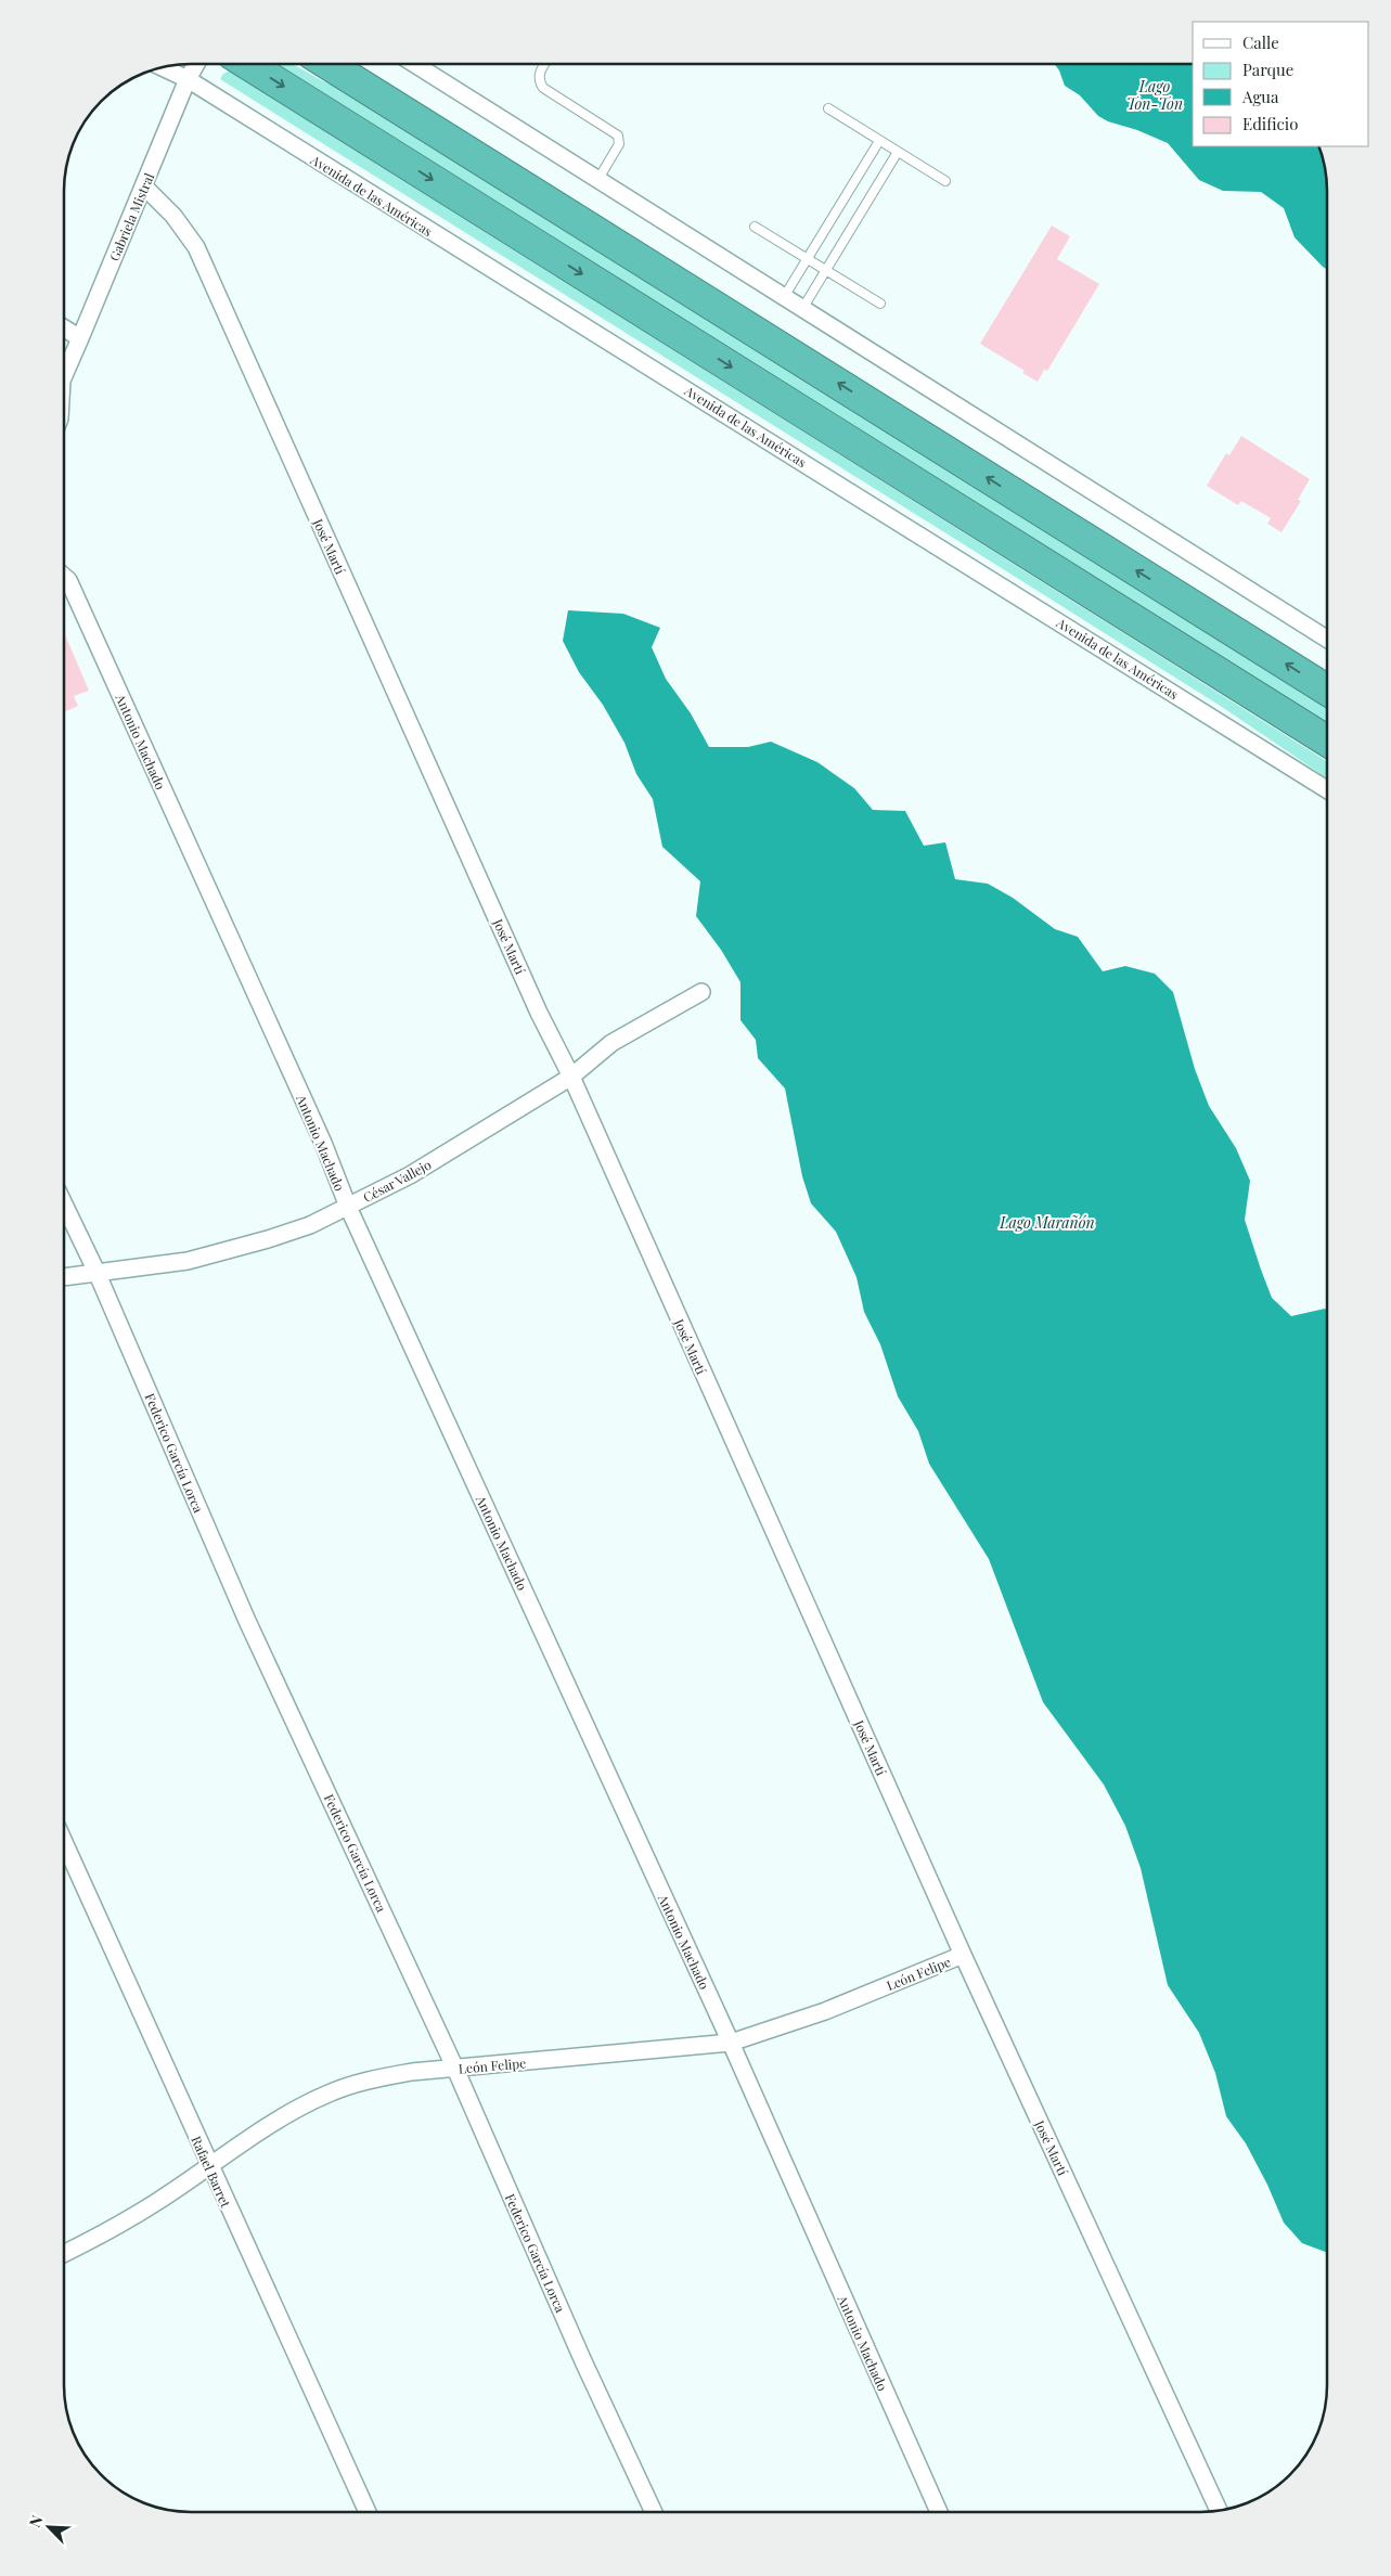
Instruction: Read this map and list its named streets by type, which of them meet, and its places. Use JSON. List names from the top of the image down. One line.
{"streets":{"street":["Avenida de las Américas","Gabriela Mistral","José Martí","Antonio Machado","César Vallejo","Federico García Lorca","León Felipe","Rafael Barret"]},"crossings":[["Avenida de las Américas","Gabriela Mistral"],["Gabriela Mistral","José Martí"],["José Martí","César Vallejo"],["José Martí","León Felipe"],["Antonio Machado","César Vallejo"],["Antonio Machado","León Felipe"],["César Vallejo","Federico García Lorca"],["Federico García Lorca","León Felipe"],["León Felipe","Rafael Barret"]],"water":["Lago Ton-Ton","Lago Marañón"],"legend":["Calle","Parque","Agua","Edificio"],"north":"top left"}
